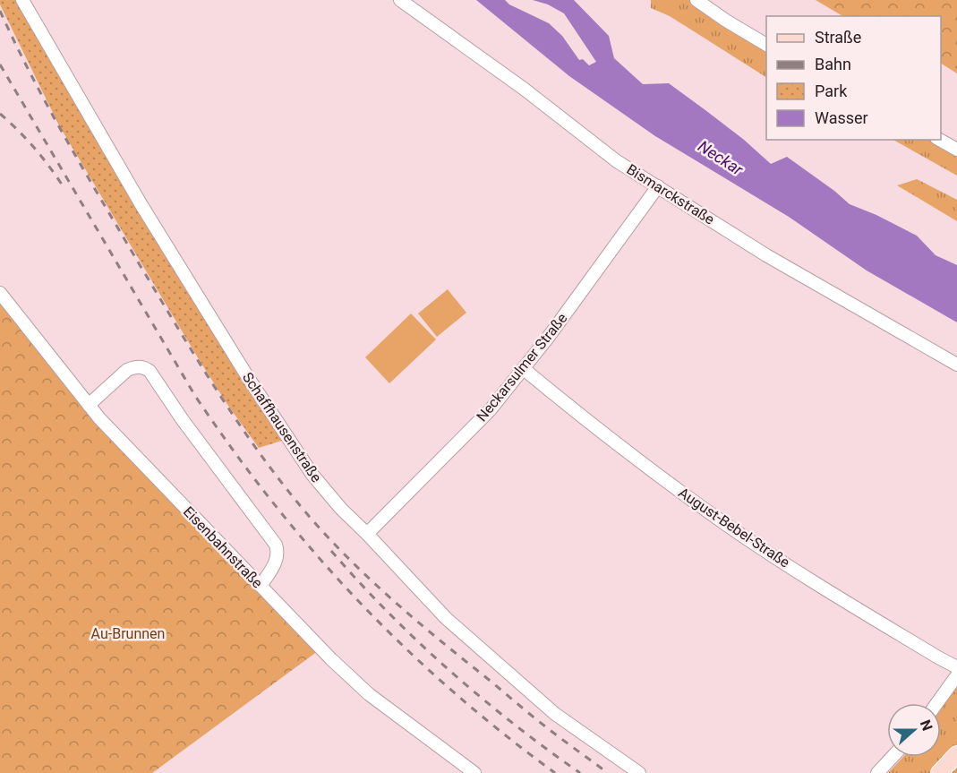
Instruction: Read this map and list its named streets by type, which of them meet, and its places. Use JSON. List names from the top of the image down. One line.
{"streets":{"street":["Bismarckstraße","Neckarsulmer Straße","Schaffhausenstraße","August-Bebel-Straße","Eisenbahnstraße"]},"crossings":[["Bismarckstraße","Neckarsulmer Straße"],["Neckarsulmer Straße","Schaffhausenstraße"],["Neckarsulmer Straße","August-Bebel-Straße"]],"water":["Neckar"],"parks":["Au-Brunnen"],"legend":["Straße","Bahn","Park","Wasser"],"north":"right"}
